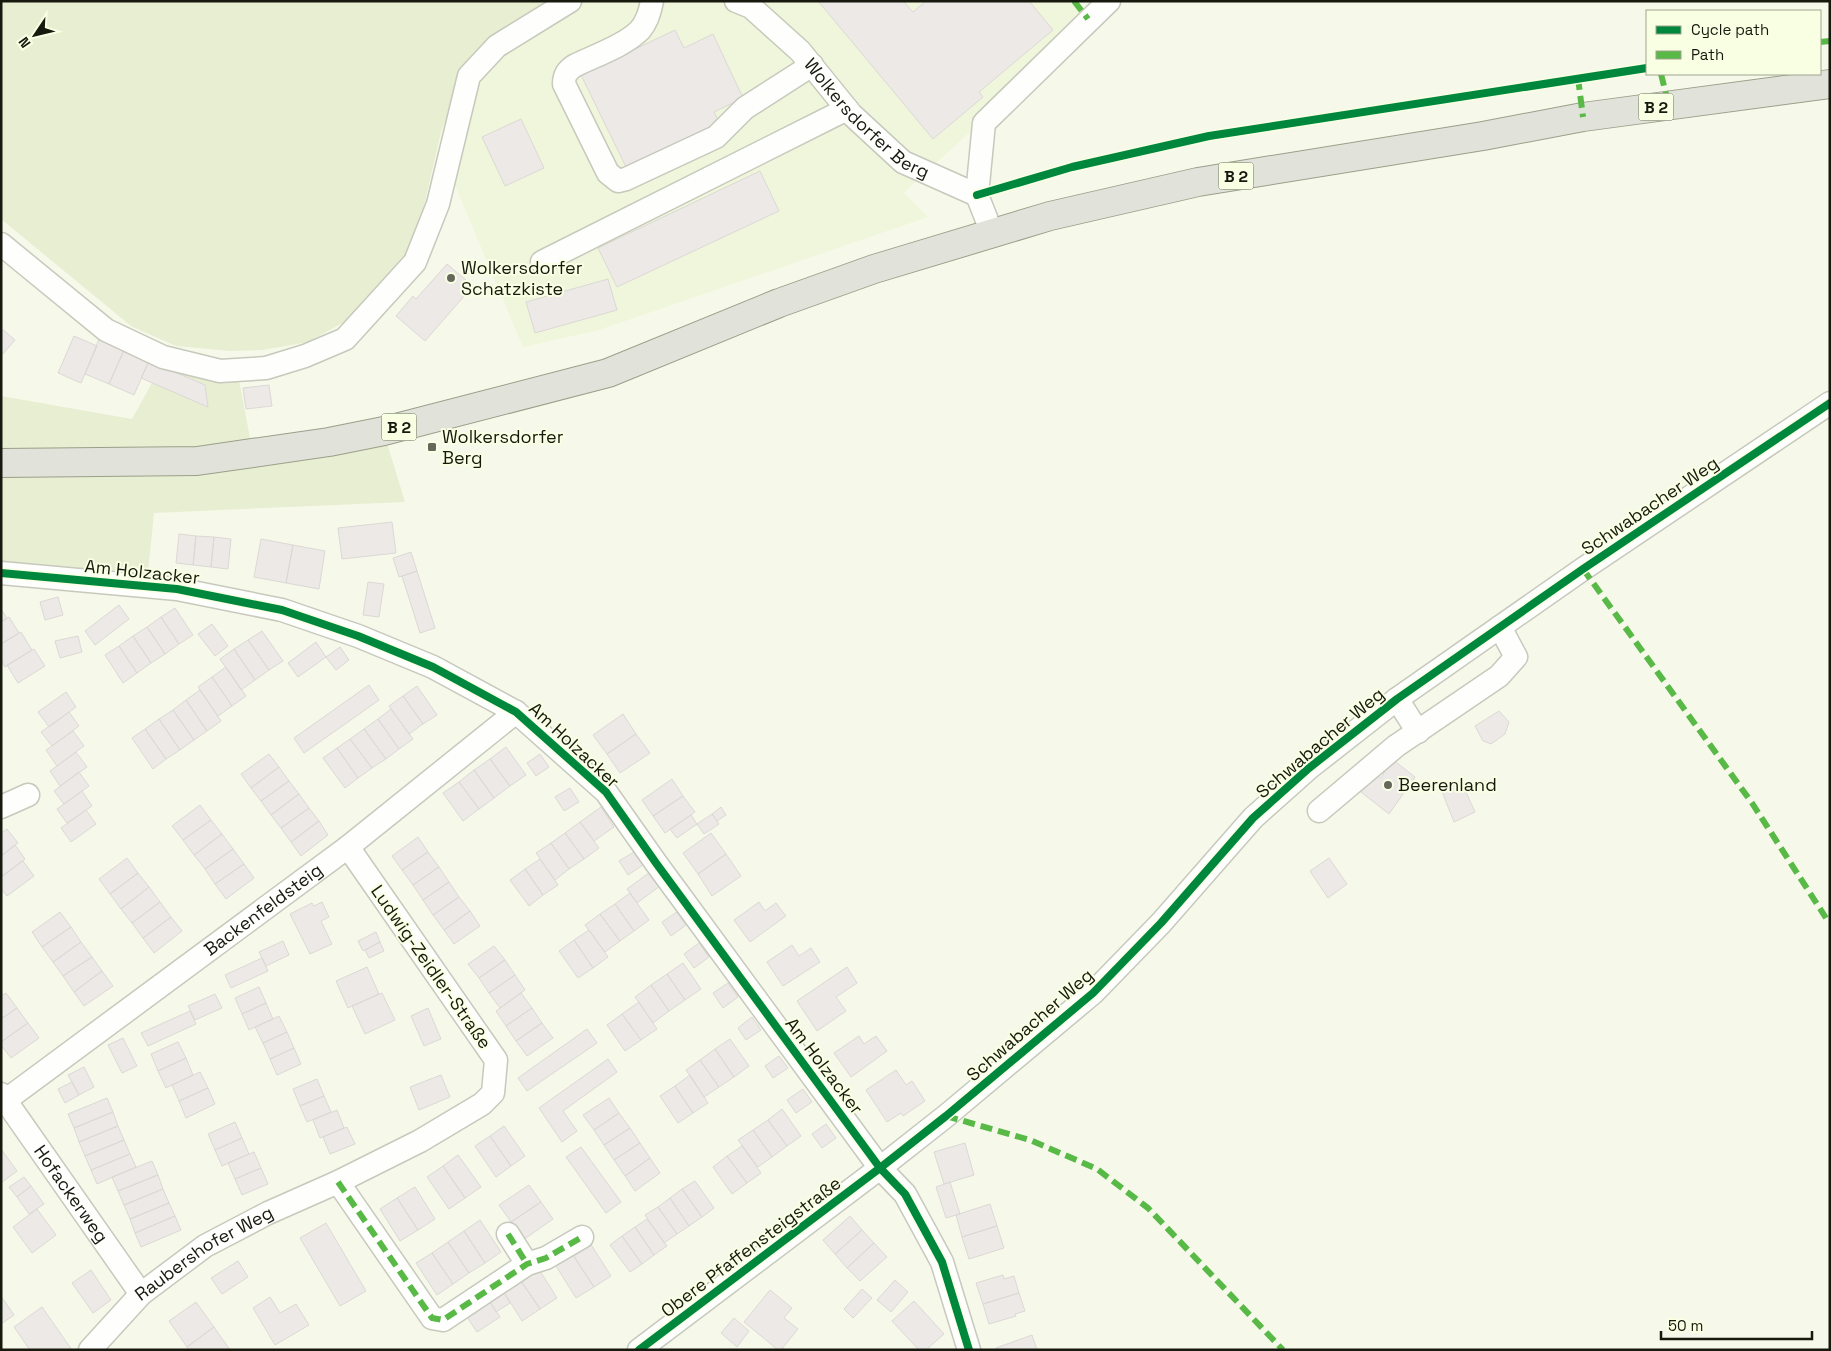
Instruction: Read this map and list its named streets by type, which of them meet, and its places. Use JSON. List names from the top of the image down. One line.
{"streets":{"main road":["B 2"],"street":["Wolkersdorfer Berg","Schwabacher Weg","Am Holzacker","Backenfeldsteig","Ludwig-Zeidler-Straße","Hofackerweg","Obere Pfaffensteigstraße","Raubershofer Weg"]},"crossings":[["Schwabacher Weg","Am Holzacker"],["Schwabacher Weg","Obere Pfaffensteigstraße"],["Am Holzacker","Backenfeldsteig"],["Am Holzacker","Obere Pfaffensteigstraße"],["Backenfeldsteig","Ludwig-Zeidler-Straße"],["Backenfeldsteig","Hofackerweg"],["Ludwig-Zeidler-Straße","Raubershofer Weg"],["Hofackerweg","Raubershofer Weg"]],"places":{"other":["Wolkersdorfer Schatzkiste","Beerenland"],"transit":["Wolkersdorfer Berg"]},"legend":["Cycle path","Path"],"scale_bar":"50 m","north":"bottom left"}
